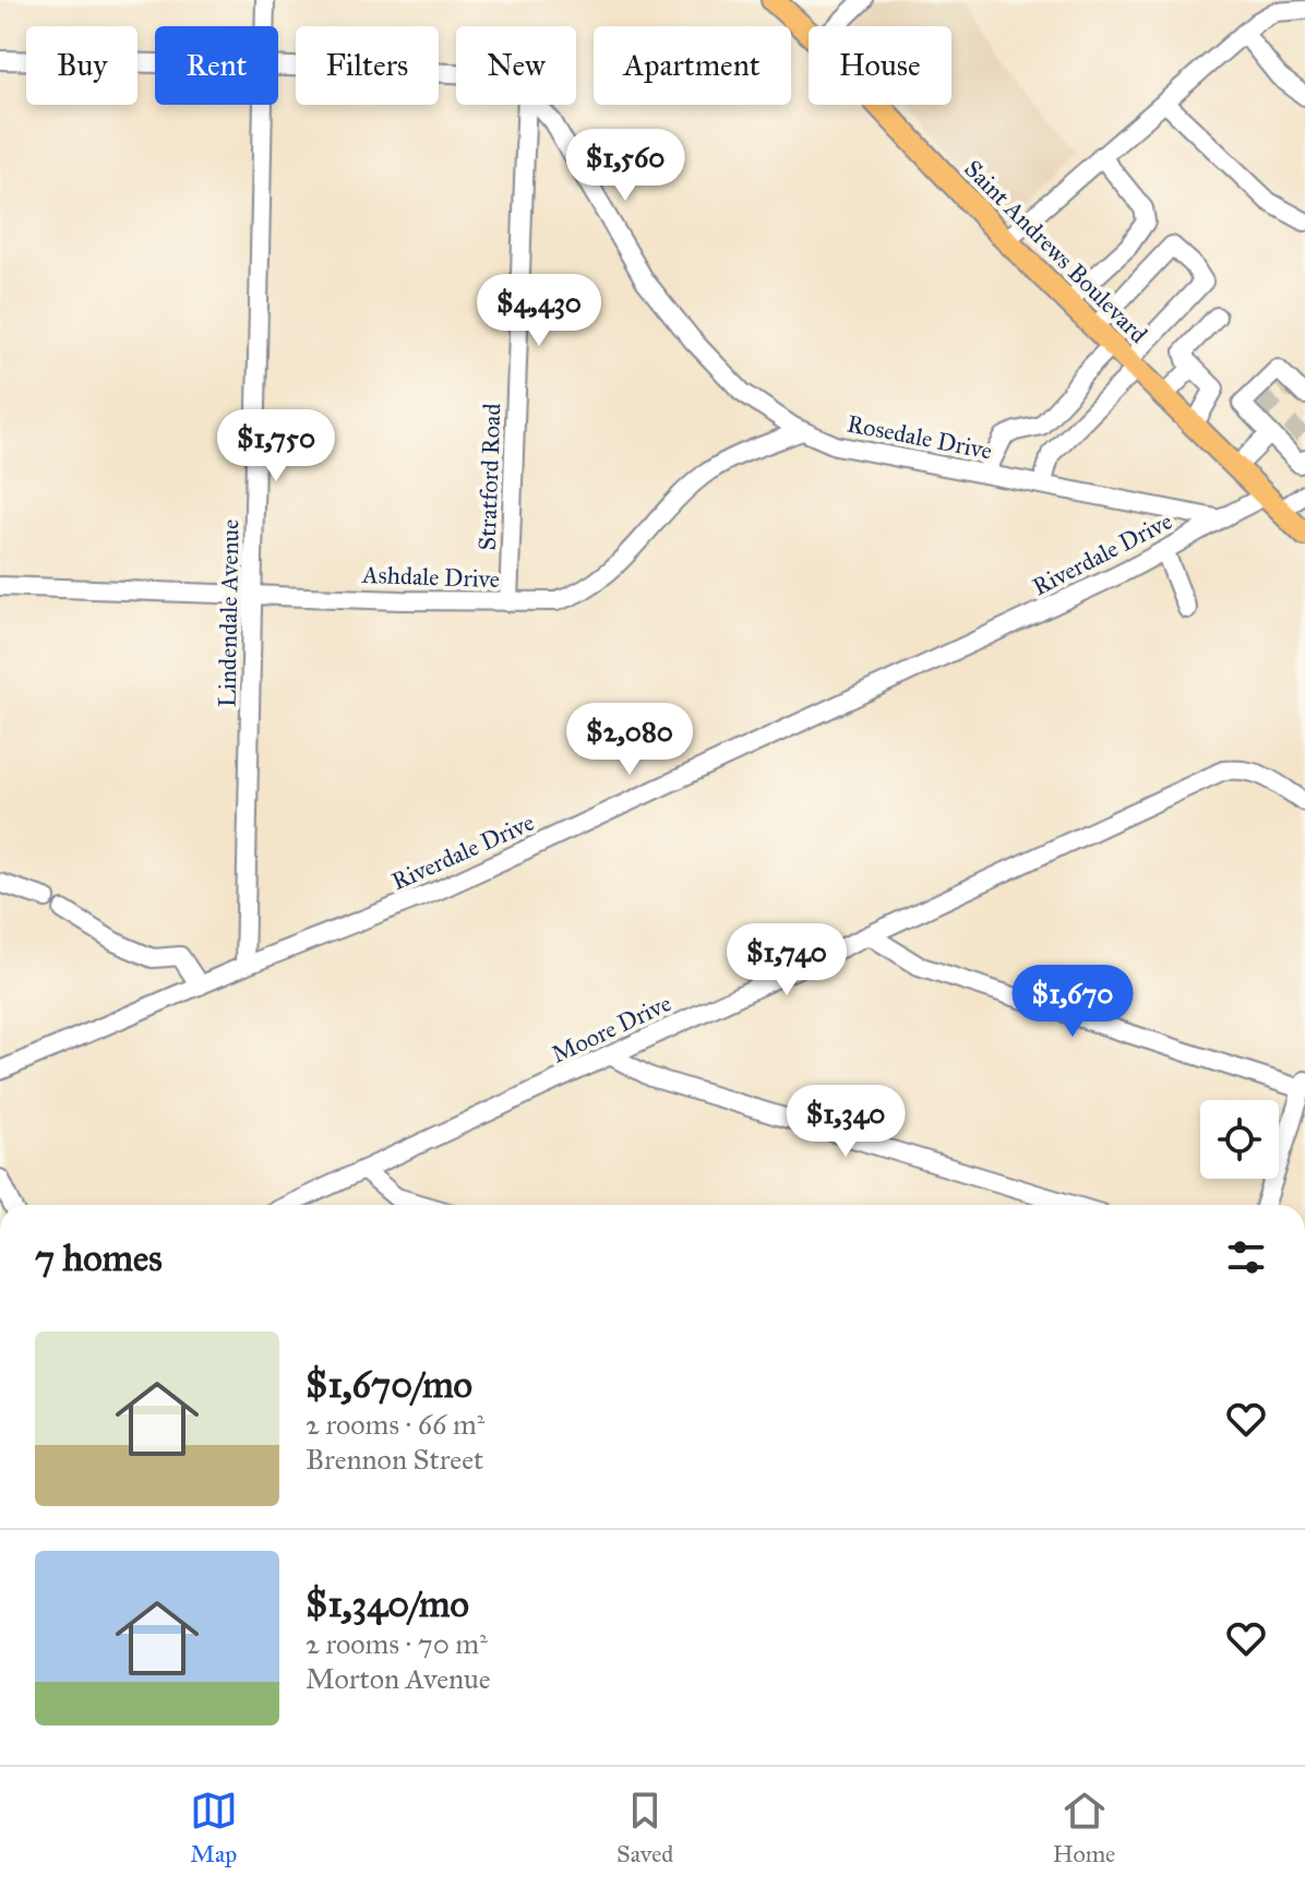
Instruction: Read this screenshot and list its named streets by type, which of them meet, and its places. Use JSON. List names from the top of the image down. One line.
{"streets":{"main road":["Saint Andrews Boulevard"],"street":["Rosedale Drive","Stratford Road","Riverdale Drive","Ashdale Drive","Lindendale Avenue","Moore Drive"]},"crossings":[["Saint Andrews Boulevard","Riverdale Drive"],["Rosedale Drive","Riverdale Drive"],["Rosedale Drive","Ashdale Drive"],["Stratford Road","Ashdale Drive"],["Riverdale Drive","Lindendale Avenue"],["Ashdale Drive","Lindendale Avenue"]],"page":{"chip":["Buy","Rent","Filters","New","Apartment","House"],"price":["$1,560","$4,430","$1,750","$2,080","$1,740","$1,670","$1,340"],"heading":"7 homes","list":[{"name":"$1,670/mo","note":"2 rooms · 66 m² · Brennon Street"},{"name":"$1,340/mo","note":"2 rooms · 70 m² · Morton Avenue"}],"tabs":["Map","Saved","Home"]}}
